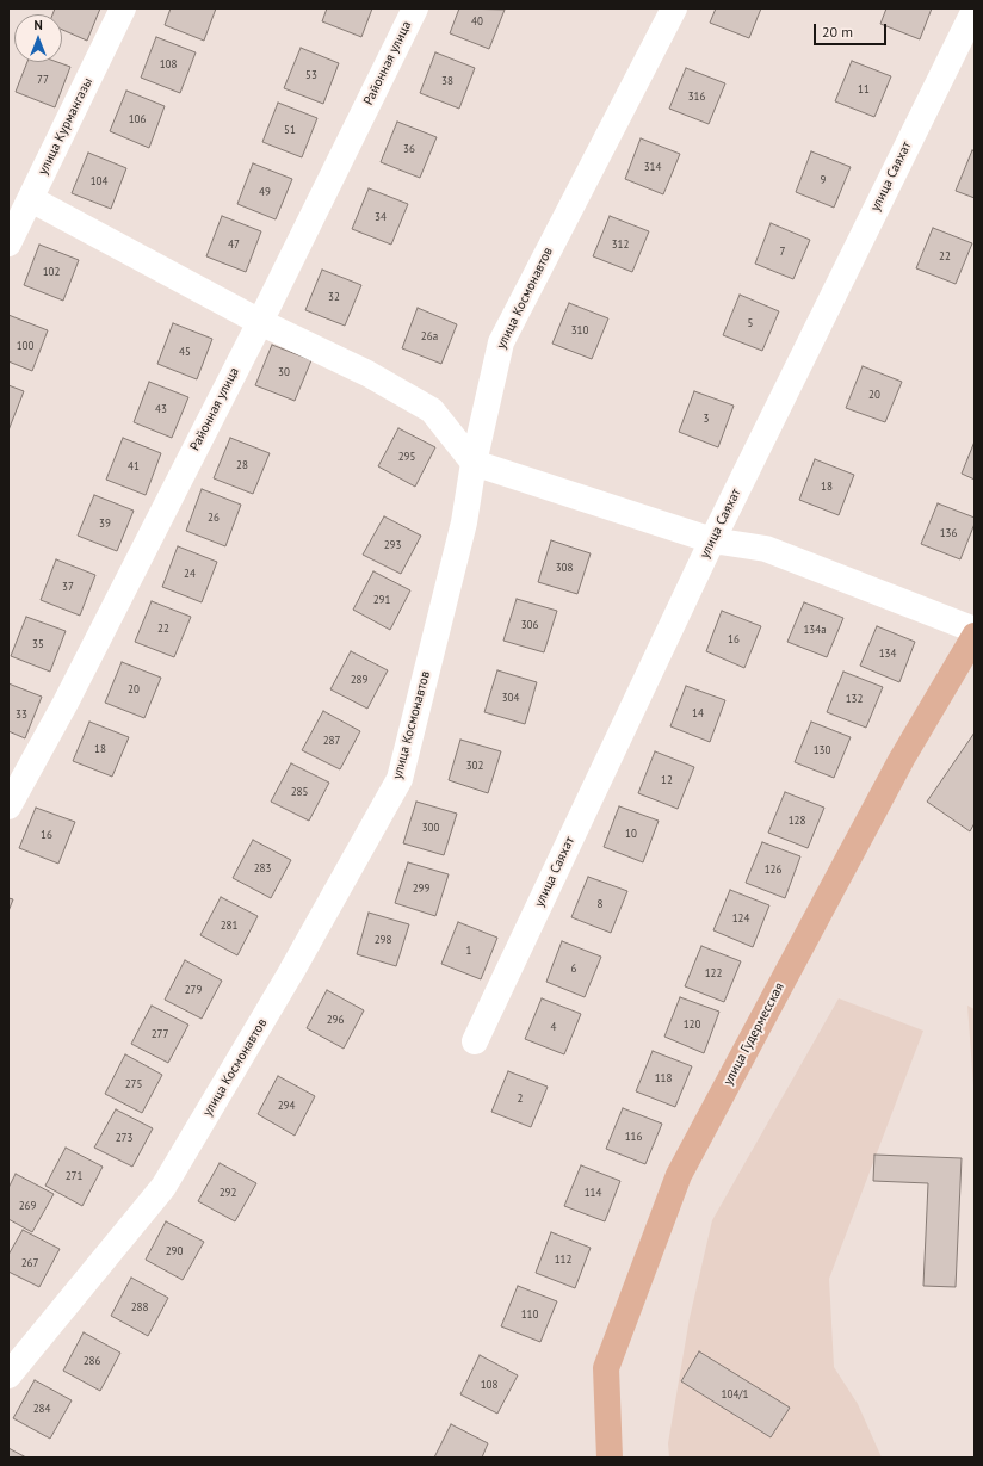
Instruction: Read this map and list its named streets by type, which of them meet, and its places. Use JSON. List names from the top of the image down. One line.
{"streets":{"main road":["улица Гудермесская"],"street":["Районная улица","улица Курмангазы","улица Саяхат","улица Космонавтов"]},"house_numbers":["40","108","53","77","38","11","316","106","51","36","314","9","104","49","34","47","312","7","22","102","32","5","310","26а","100","45","30","20","43","3","295","28","41","18","26","39","136","293","308","24","37","291","306","22","134а","16","35","134","289","20","304","132","14","33","287","18","130","302","12","285","128","300","10","16","283","126","299","8","124","281","298","1","6","122","279","296","120","4","277","118","275","2","294","116","273","271","292","114","269","290","112","267","288","110","286","108","104/1","284"],"scale_bar":"20 m","north":"top"}
